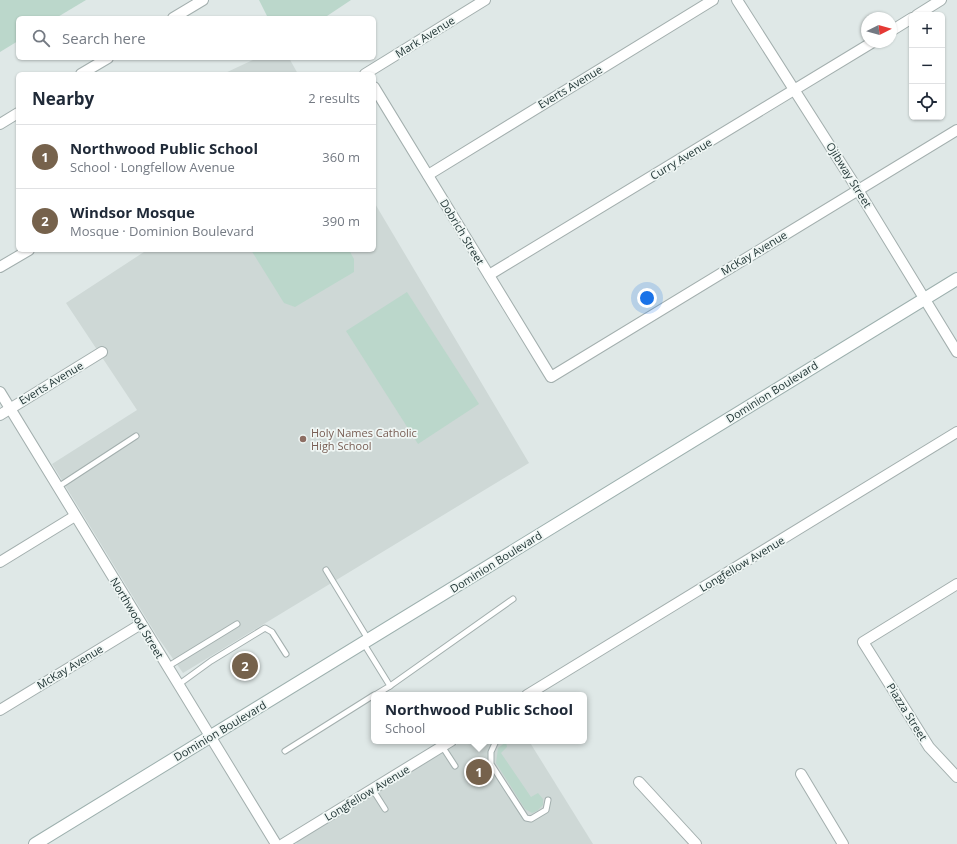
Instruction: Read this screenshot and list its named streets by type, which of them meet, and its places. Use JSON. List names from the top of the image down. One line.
{"streets":{"street":["Mark Avenue","Everts Avenue","Curry Avenue","Ojibway Street","Dobrich Street","McKay Avenue","Dominion Boulevard","Longfellow Avenue","Northwood Street","Piazza Street"]},"crossings":[["Everts Avenue","Dobrich Street"],["Everts Avenue","Northwood Street"],["Curry Avenue","Ojibway Street"],["Curry Avenue","Dobrich Street"],["Ojibway Street","McKay Avenue"],["Ojibway Street","Dominion Boulevard"],["Dobrich Street","McKay Avenue"],["McKay Avenue","Northwood Street"],["Dominion Boulevard","Northwood Street"]],"places":["Holy Names Catholic High School"],"north":"right","page":{"map_buttons":["+","−"],"search":"Search here","heading":["Nearby","2 results"],"list":[{"mark":"1","name":"Northwood Public School","note":"School · Longfellow Avenue","value":"360 m"},{"mark":"2","name":"Windsor Mosque","note":"Mosque · Dominion Boulevard","value":"390 m"}],"pins":["2","1"],"popup":["Northwood Public School","School"]}}
